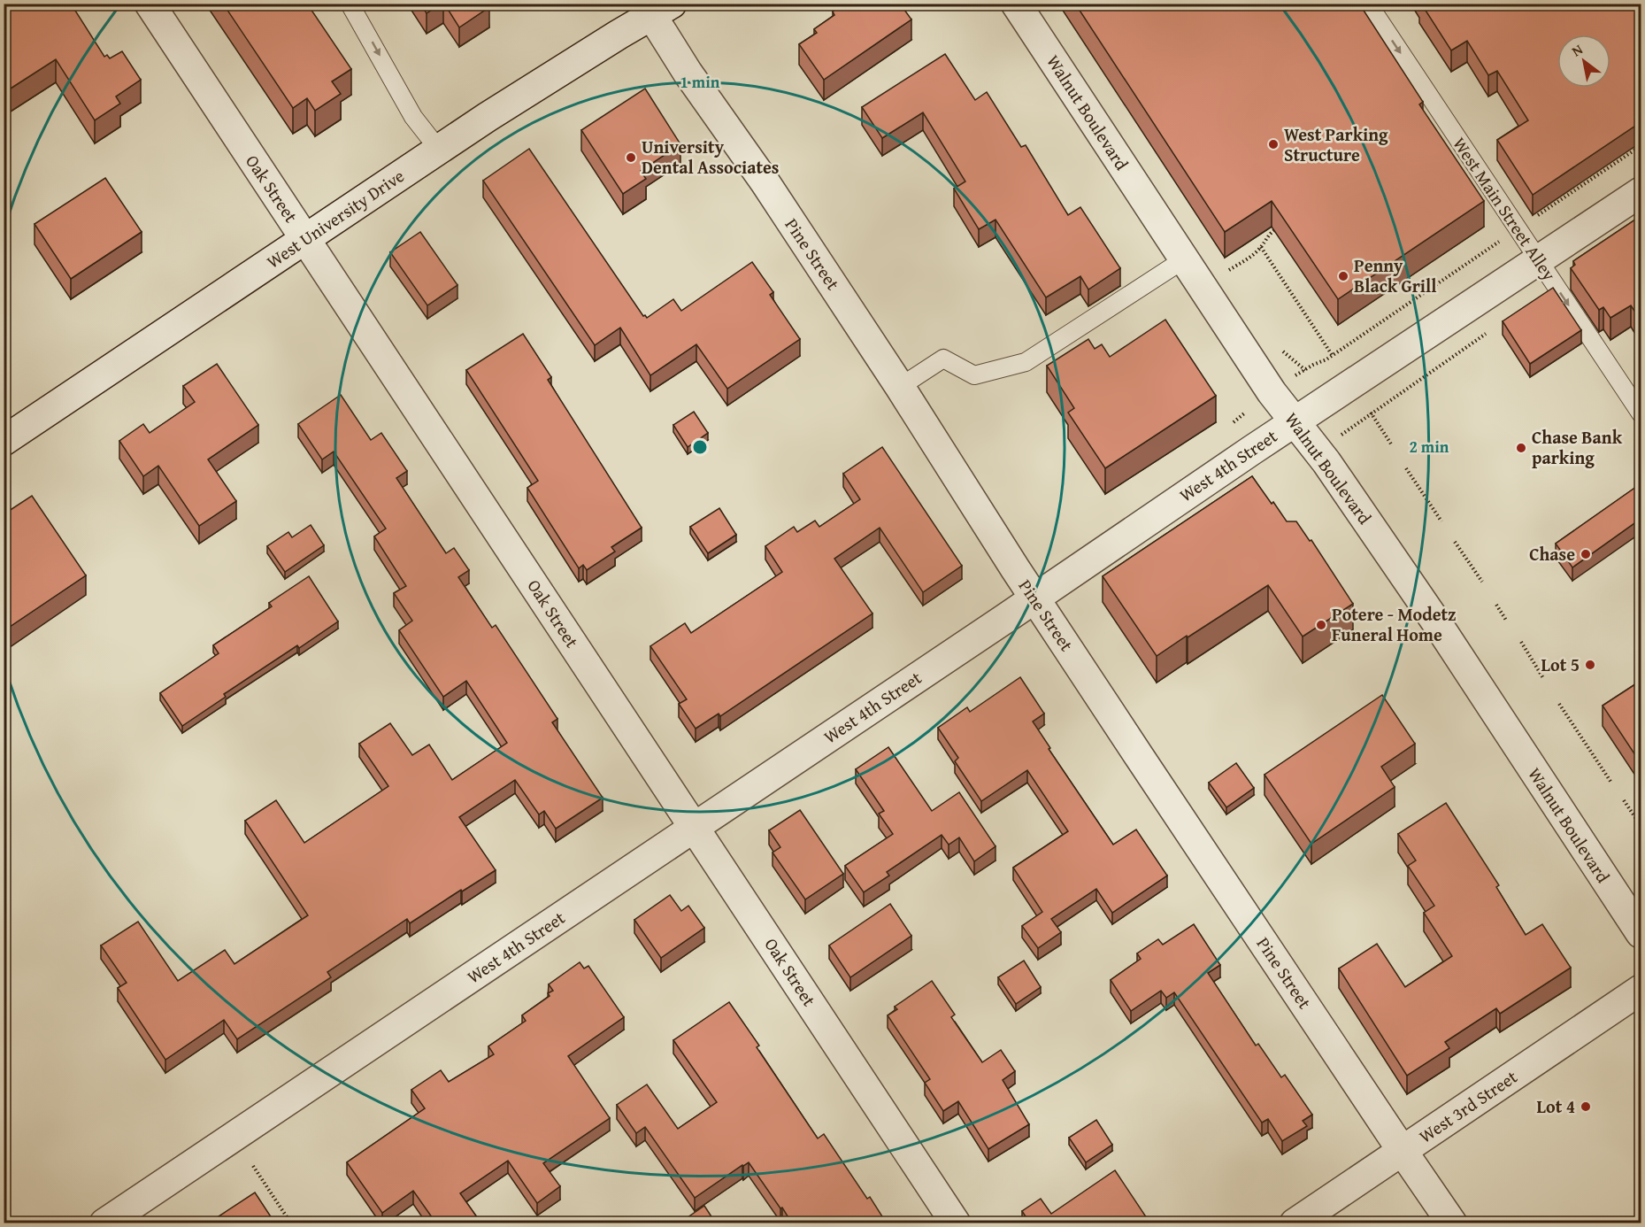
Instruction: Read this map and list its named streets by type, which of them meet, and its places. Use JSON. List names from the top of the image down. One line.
{"streets":{"street":["Walnut Boulevard","Oak Street","West University Drive","Pine Street","West 4th Street","West 3rd Street"],"lane":["West Main Street Alley"]},"crossings":[["Walnut Boulevard","West 4th Street"],["Oak Street","West University Drive"],["Oak Street","West 4th Street"],["West Main Street Alley","West 4th Street"],["West University Drive","Pine Street"],["Pine Street","West 4th Street"],["Pine Street","West 3rd Street"]],"one_way":["West Main Street Alley"],"places":["West Parking Structure","University Dental Associates","Penny Black Grill","Chase Bank parking","Chase","Potere - Modetz Funeral Home","Lot 5","Lot 4"],"north":"top left","rings":["1 min","2 min"]}
